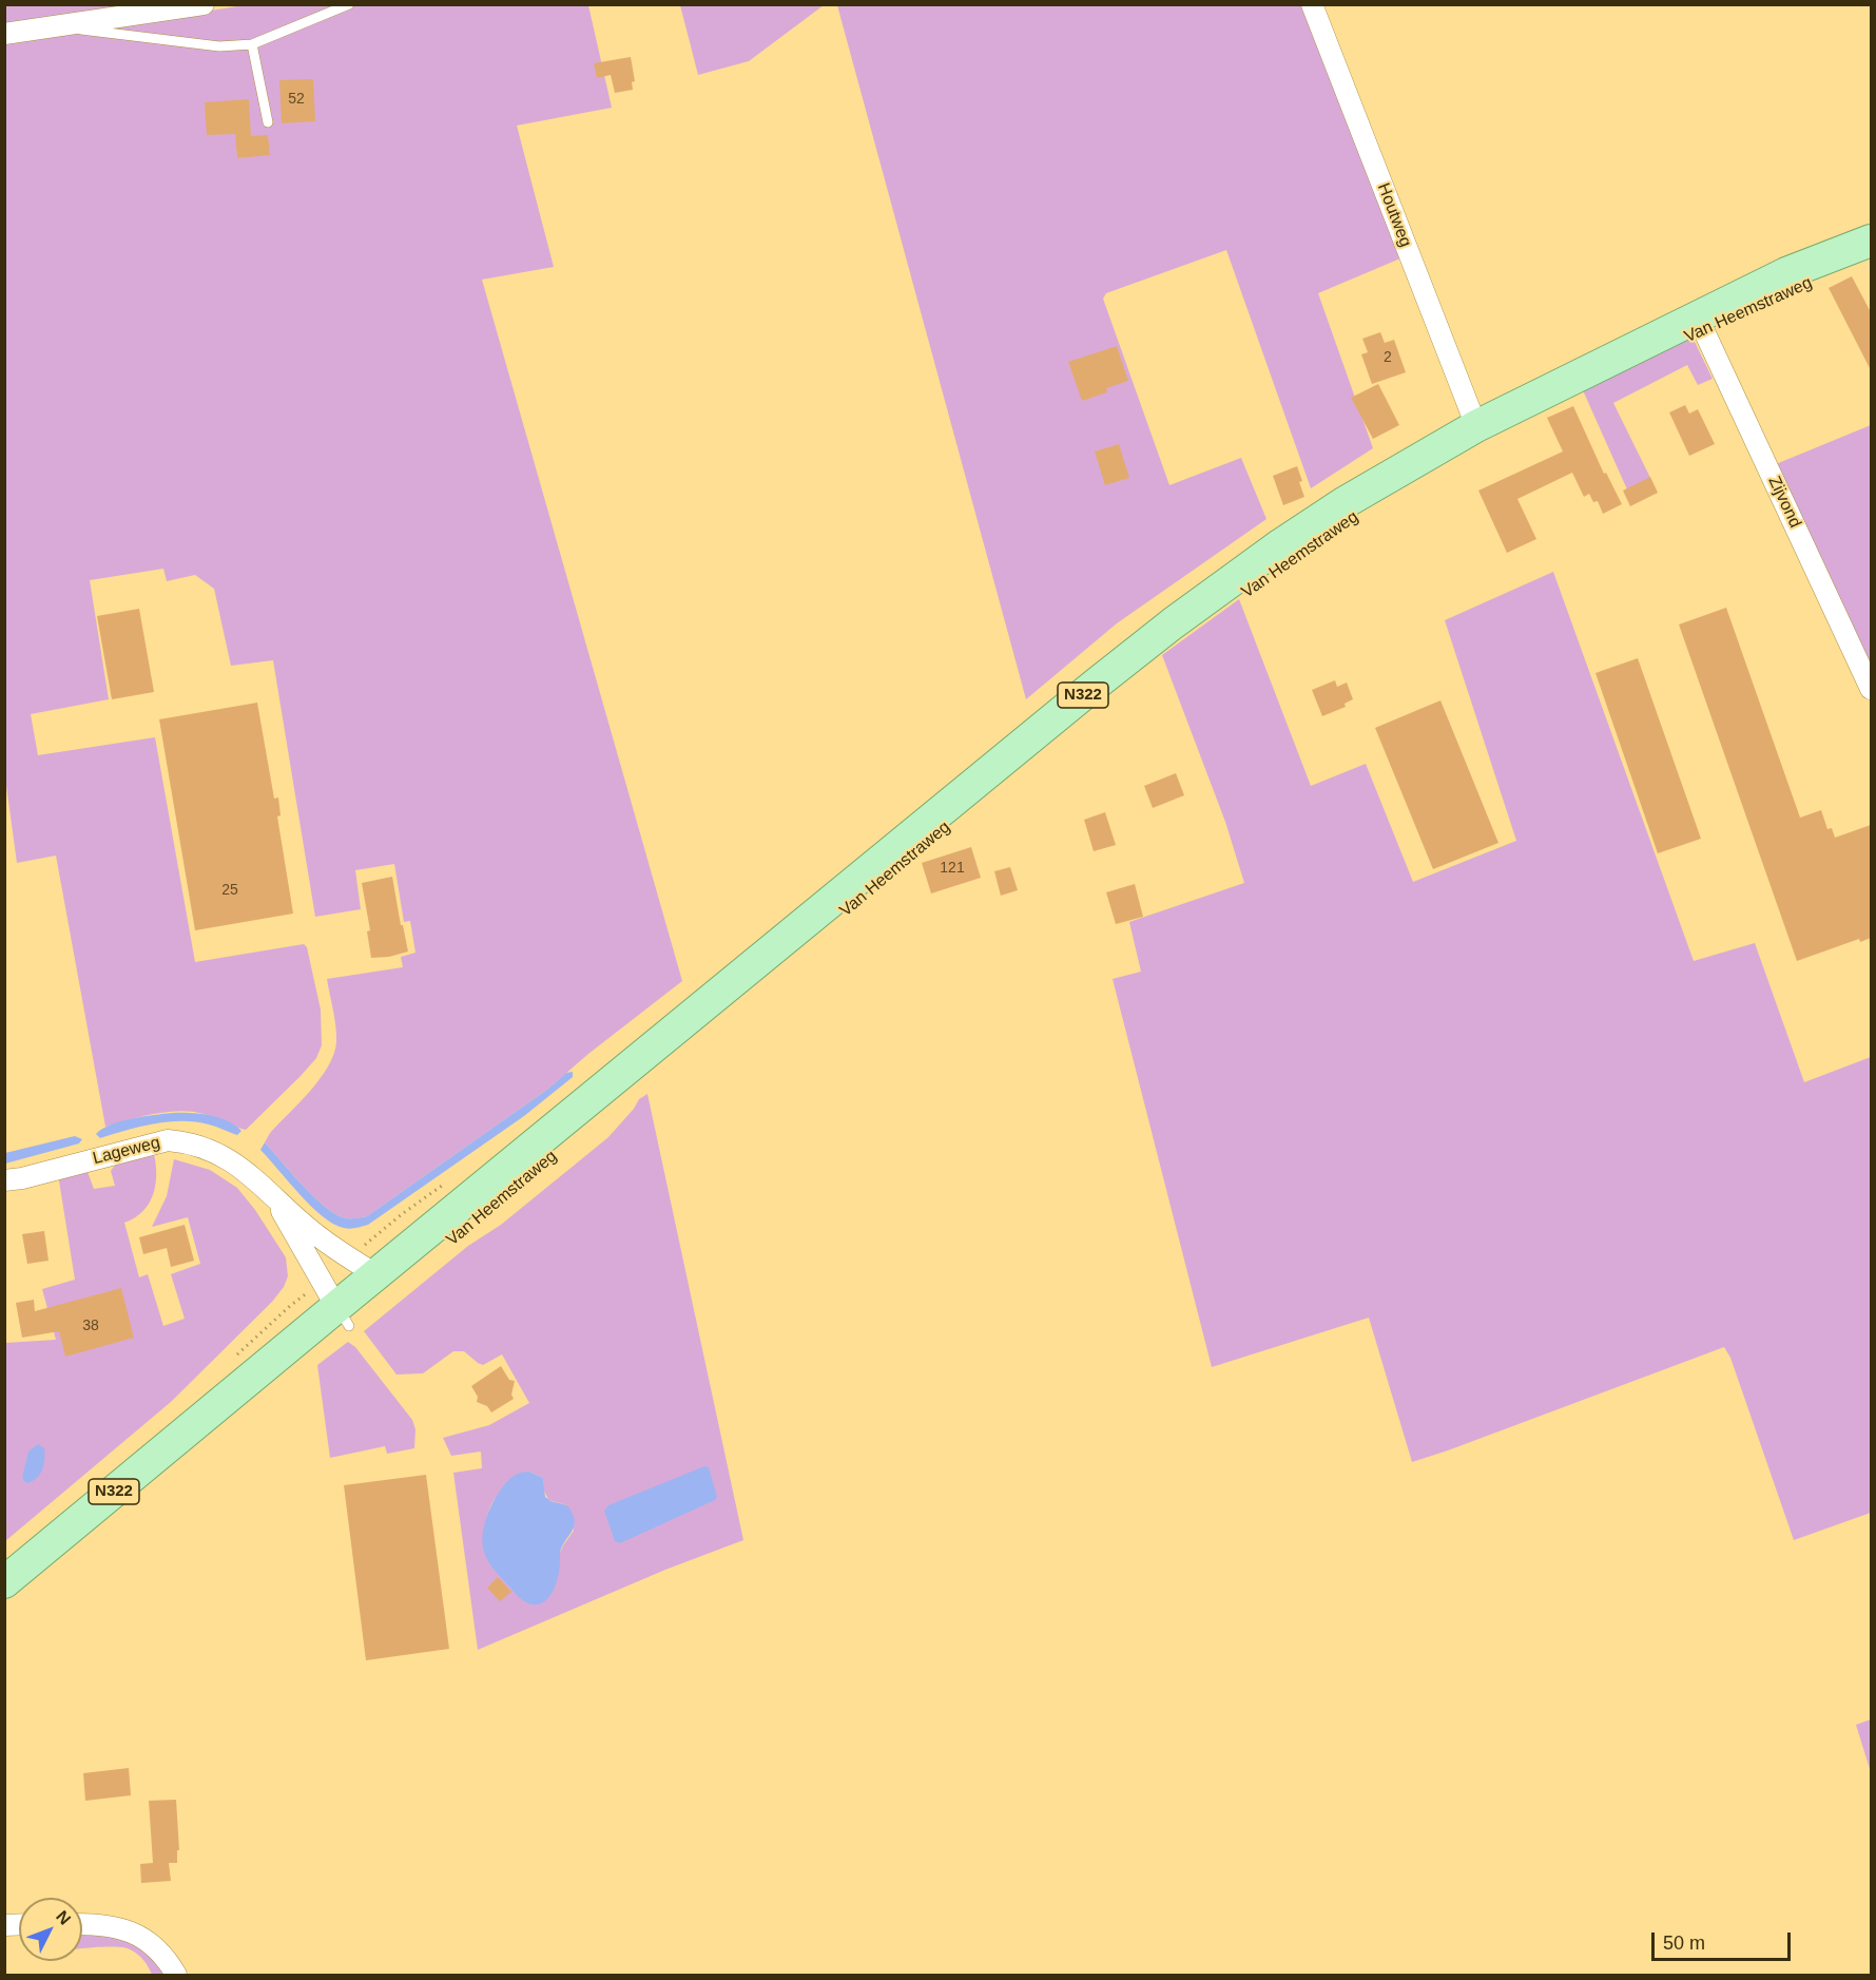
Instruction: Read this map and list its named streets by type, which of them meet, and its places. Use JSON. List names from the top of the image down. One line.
{"streets":{"main road":["Van Heemstraweg","N322"],"street":["Houtweg","Zijvond","Lageweg"]},"crossings":[["Houtweg","Van Heemstraweg"],["Van Heemstraweg","Zijvond"],["Van Heemstraweg","Lageweg"]],"house_numbers":["52","2","121","25","38"],"scale_bar":"50 m","north":"top right"}
